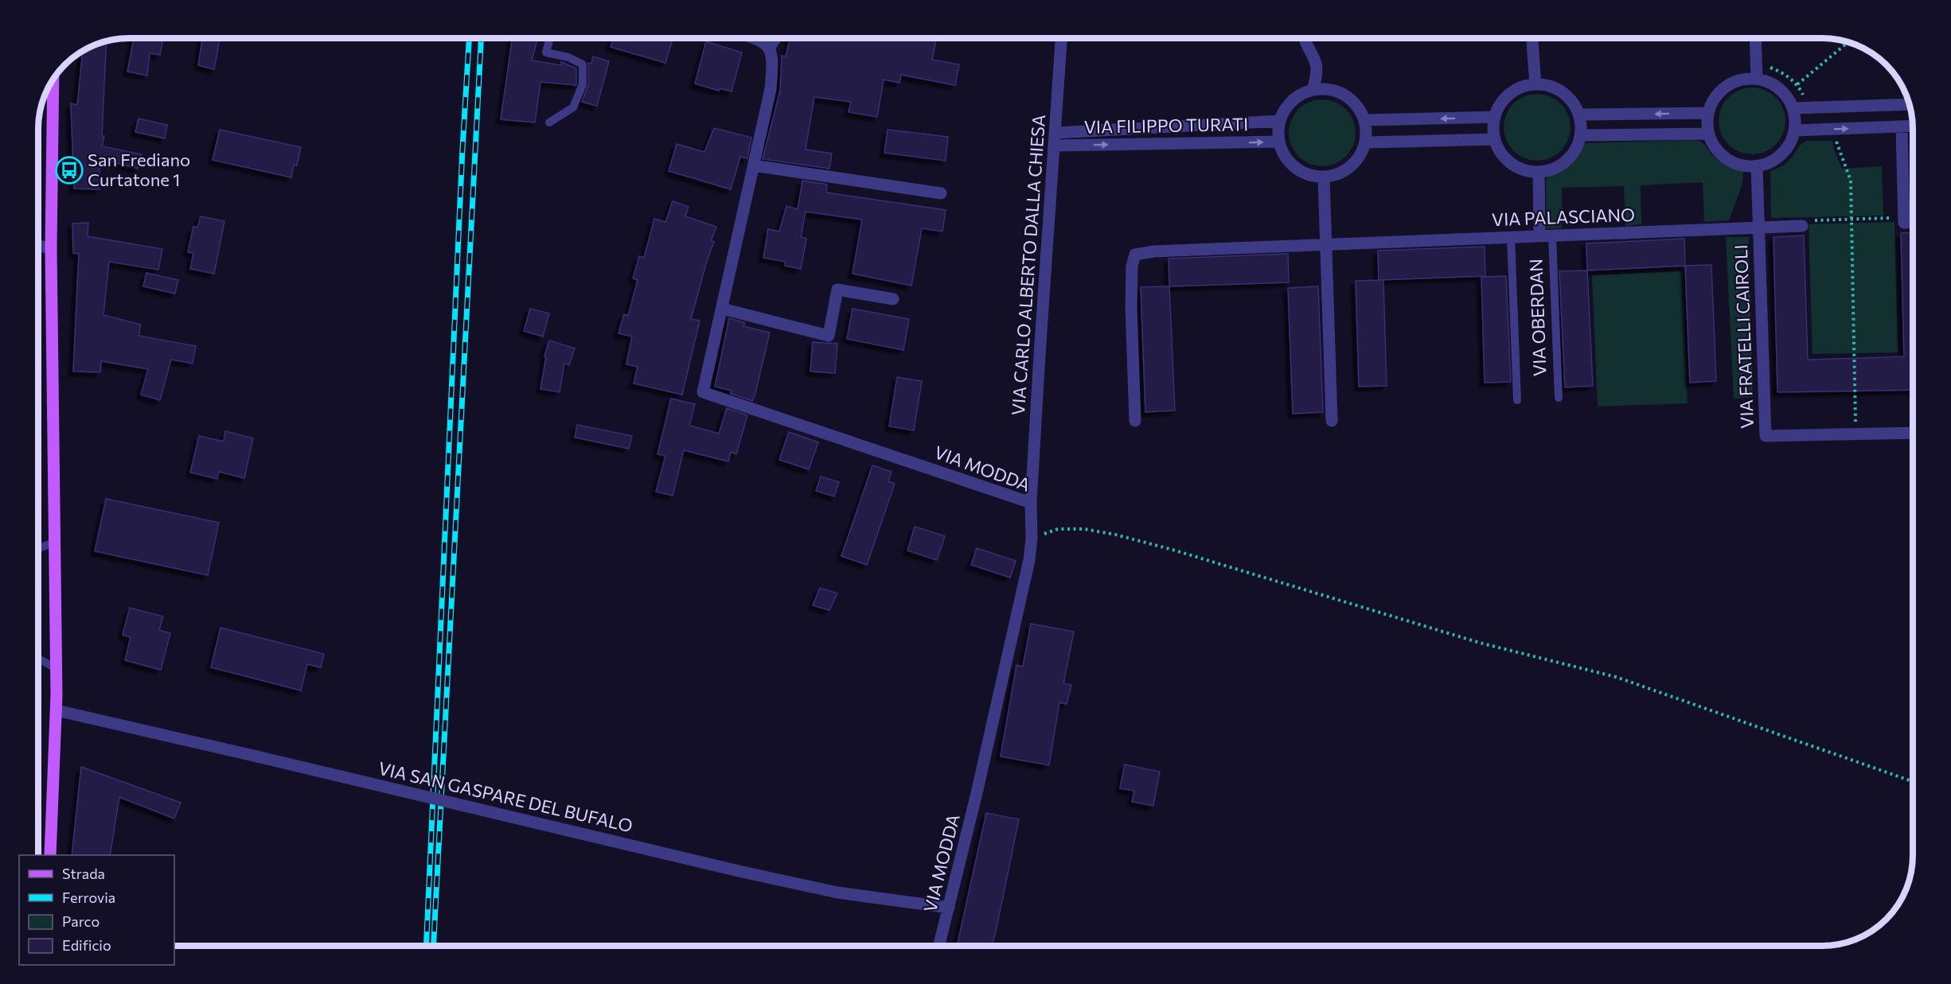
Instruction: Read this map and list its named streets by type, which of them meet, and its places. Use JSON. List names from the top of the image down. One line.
{"streets":{"street":["VIA FILIPPO TURATI","VIA PALASCIANO","VIA CARLO ALBERTO DALLA CHIESA","VIA OBERDAN","VIA FRATELLI CAIROLI","VIA MODDA","VIA SAN GASPARE DEL BUFALO"]},"crossings":[["VIA FILIPPO TURATI","VIA CARLO ALBERTO DALLA CHIESA"],["VIA PALASCIANO","VIA OBERDAN"],["VIA PALASCIANO","VIA FRATELLI CAIROLI"],["VIA CARLO ALBERTO DALLA CHIESA","VIA MODDA"],["VIA MODDA","VIA SAN GASPARE DEL BUFALO"]],"places":{"bus stop":["San Frediano Curtatone 1"]},"legend":["Strada","Ferrovia","Parco","Edificio"]}
